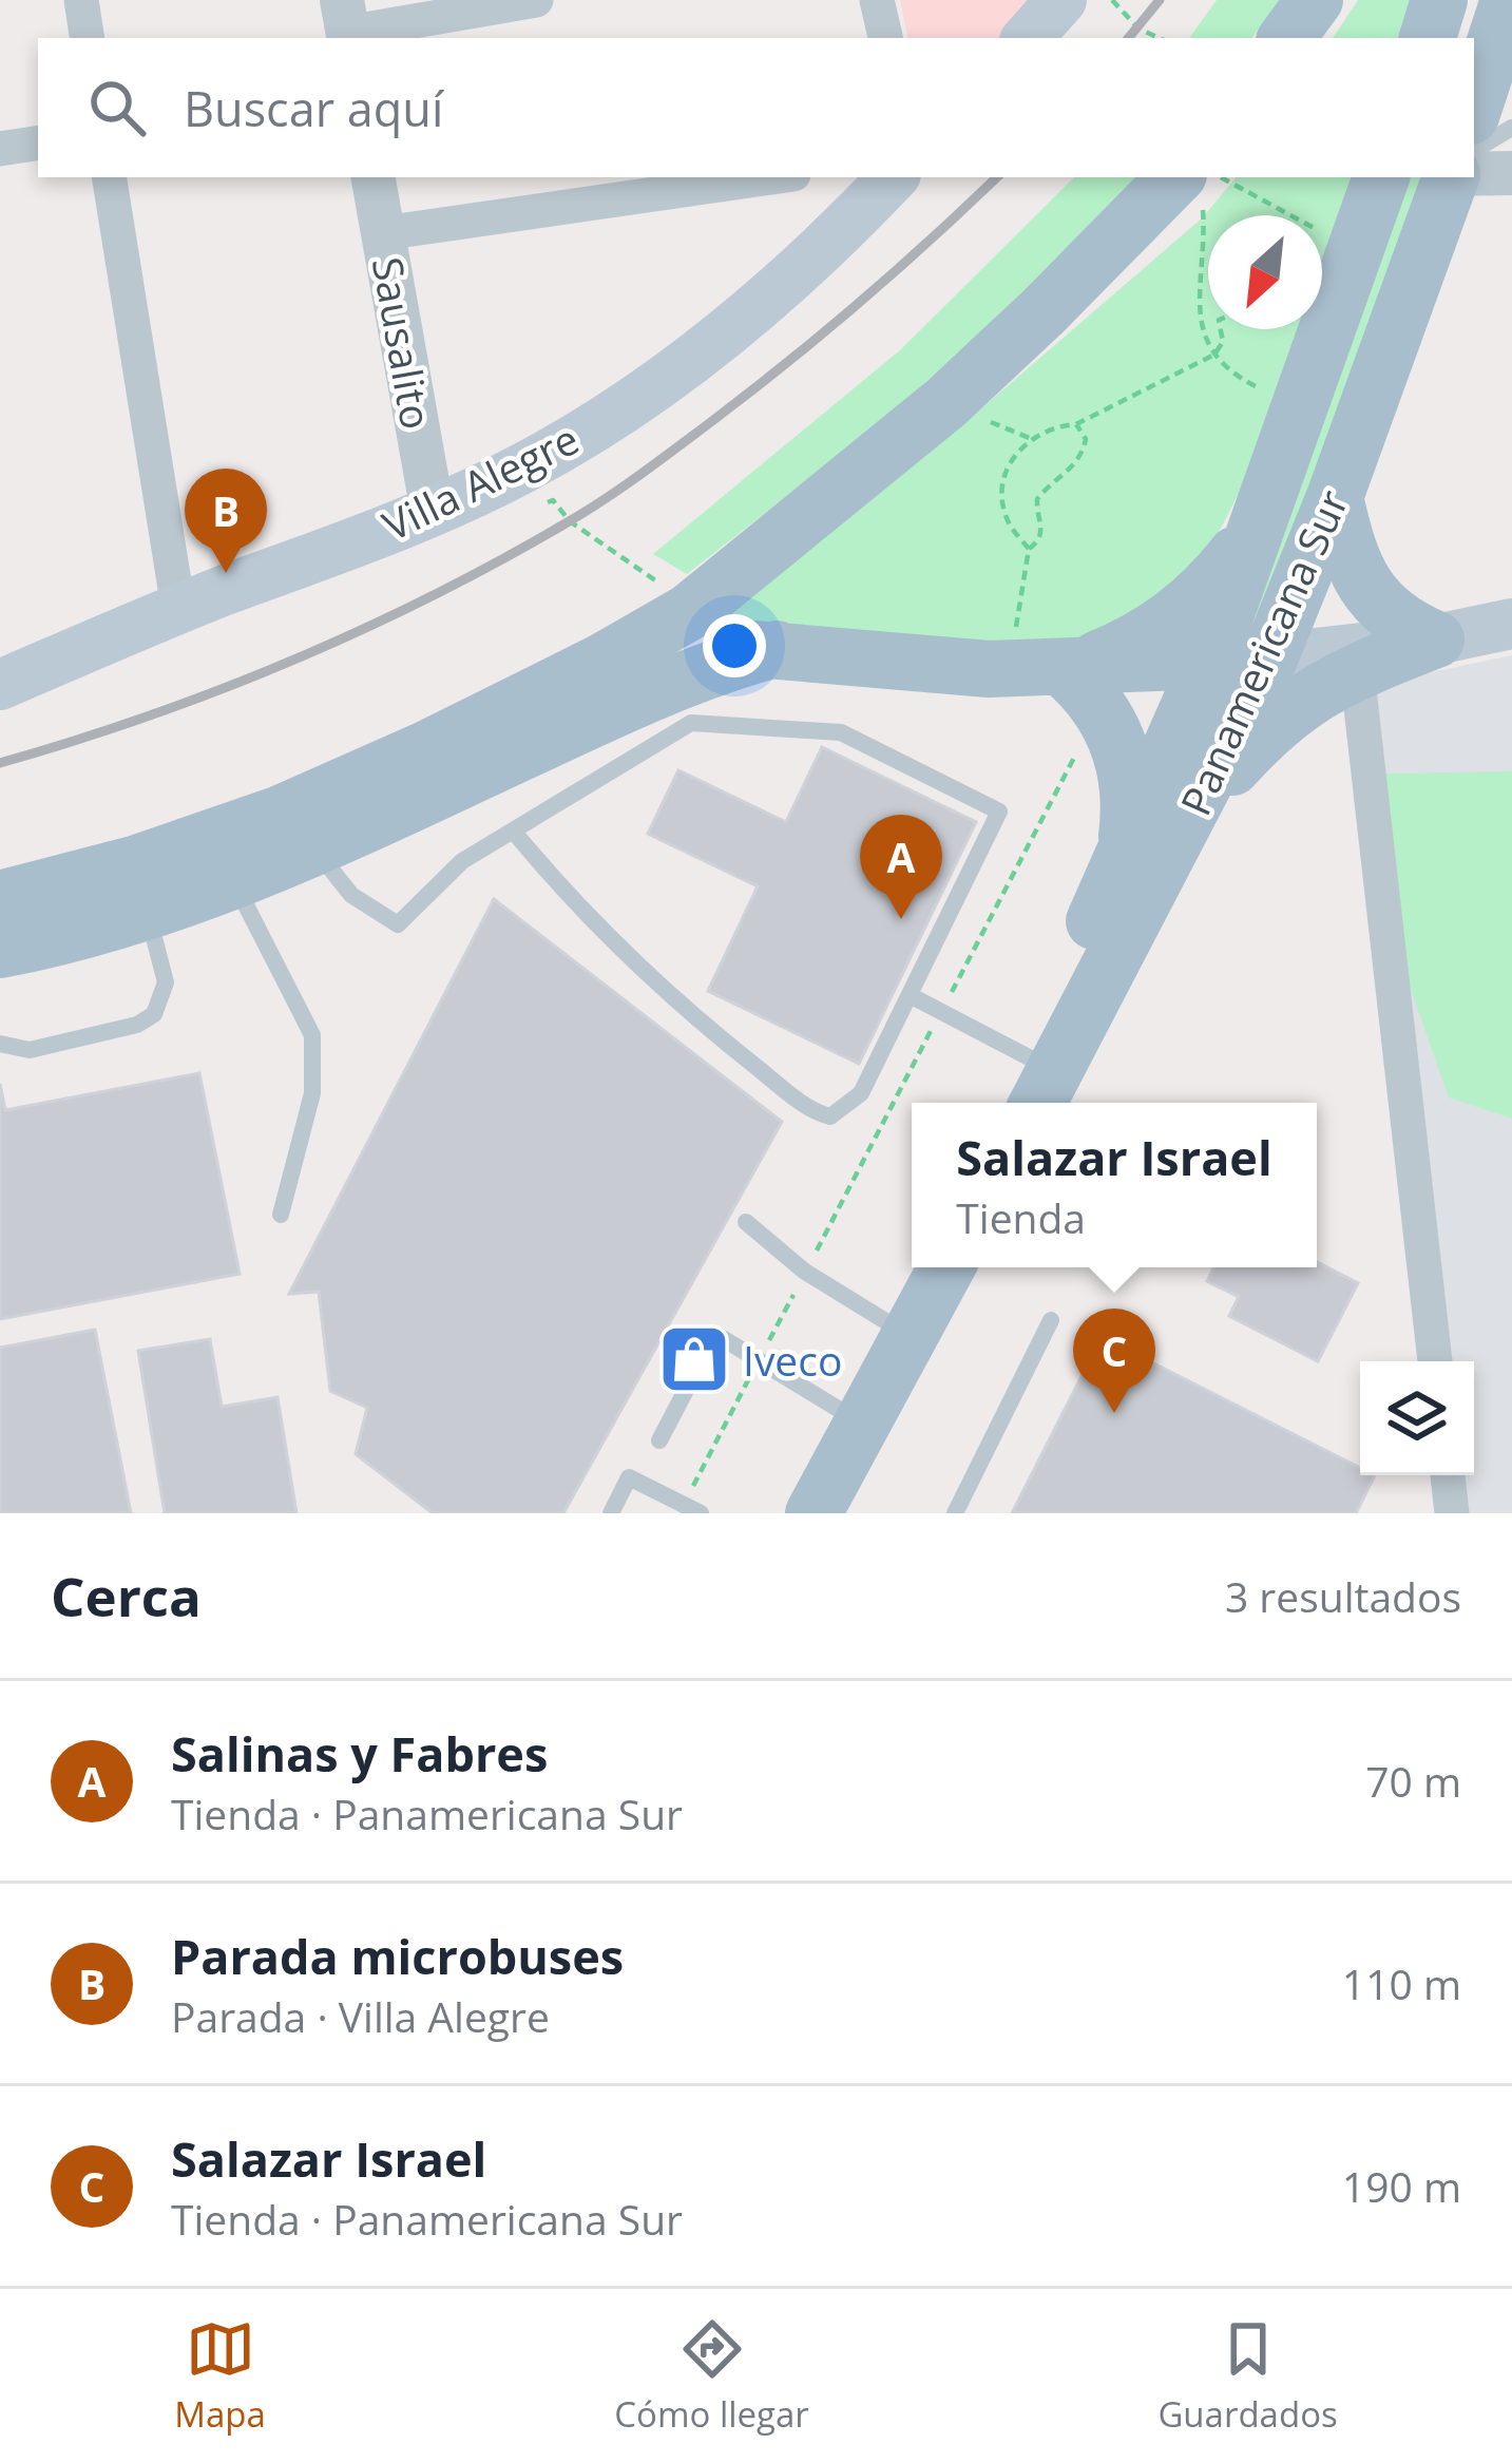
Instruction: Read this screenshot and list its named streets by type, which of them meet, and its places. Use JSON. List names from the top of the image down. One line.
{"streets":{"main road":["Villa Alegre","Panamericana Sur"],"street":["Sausalito"]},"crossings":[["Sausalito","Villa Alegre"]],"places":{"shop":["Iveco"]},"north":"bottom left","page":{"search":"Buscar aquí","pins":["B","A","C"],"popup":["Salazar Israel","Tienda"],"heading":["Cerca","3 resultados"],"list":[{"mark":"A","name":"Salinas y Fabres","note":"Tienda · Panamericana Sur","value":"70 m"},{"mark":"B","name":"Parada microbuses","note":"Parada · Villa Alegre","value":"110 m"},{"mark":"C","name":"Salazar Israel","note":"Tienda · Panamericana Sur","value":"190 m"}],"nav":["Mapa","Cómo llegar","Guardados"]}}
